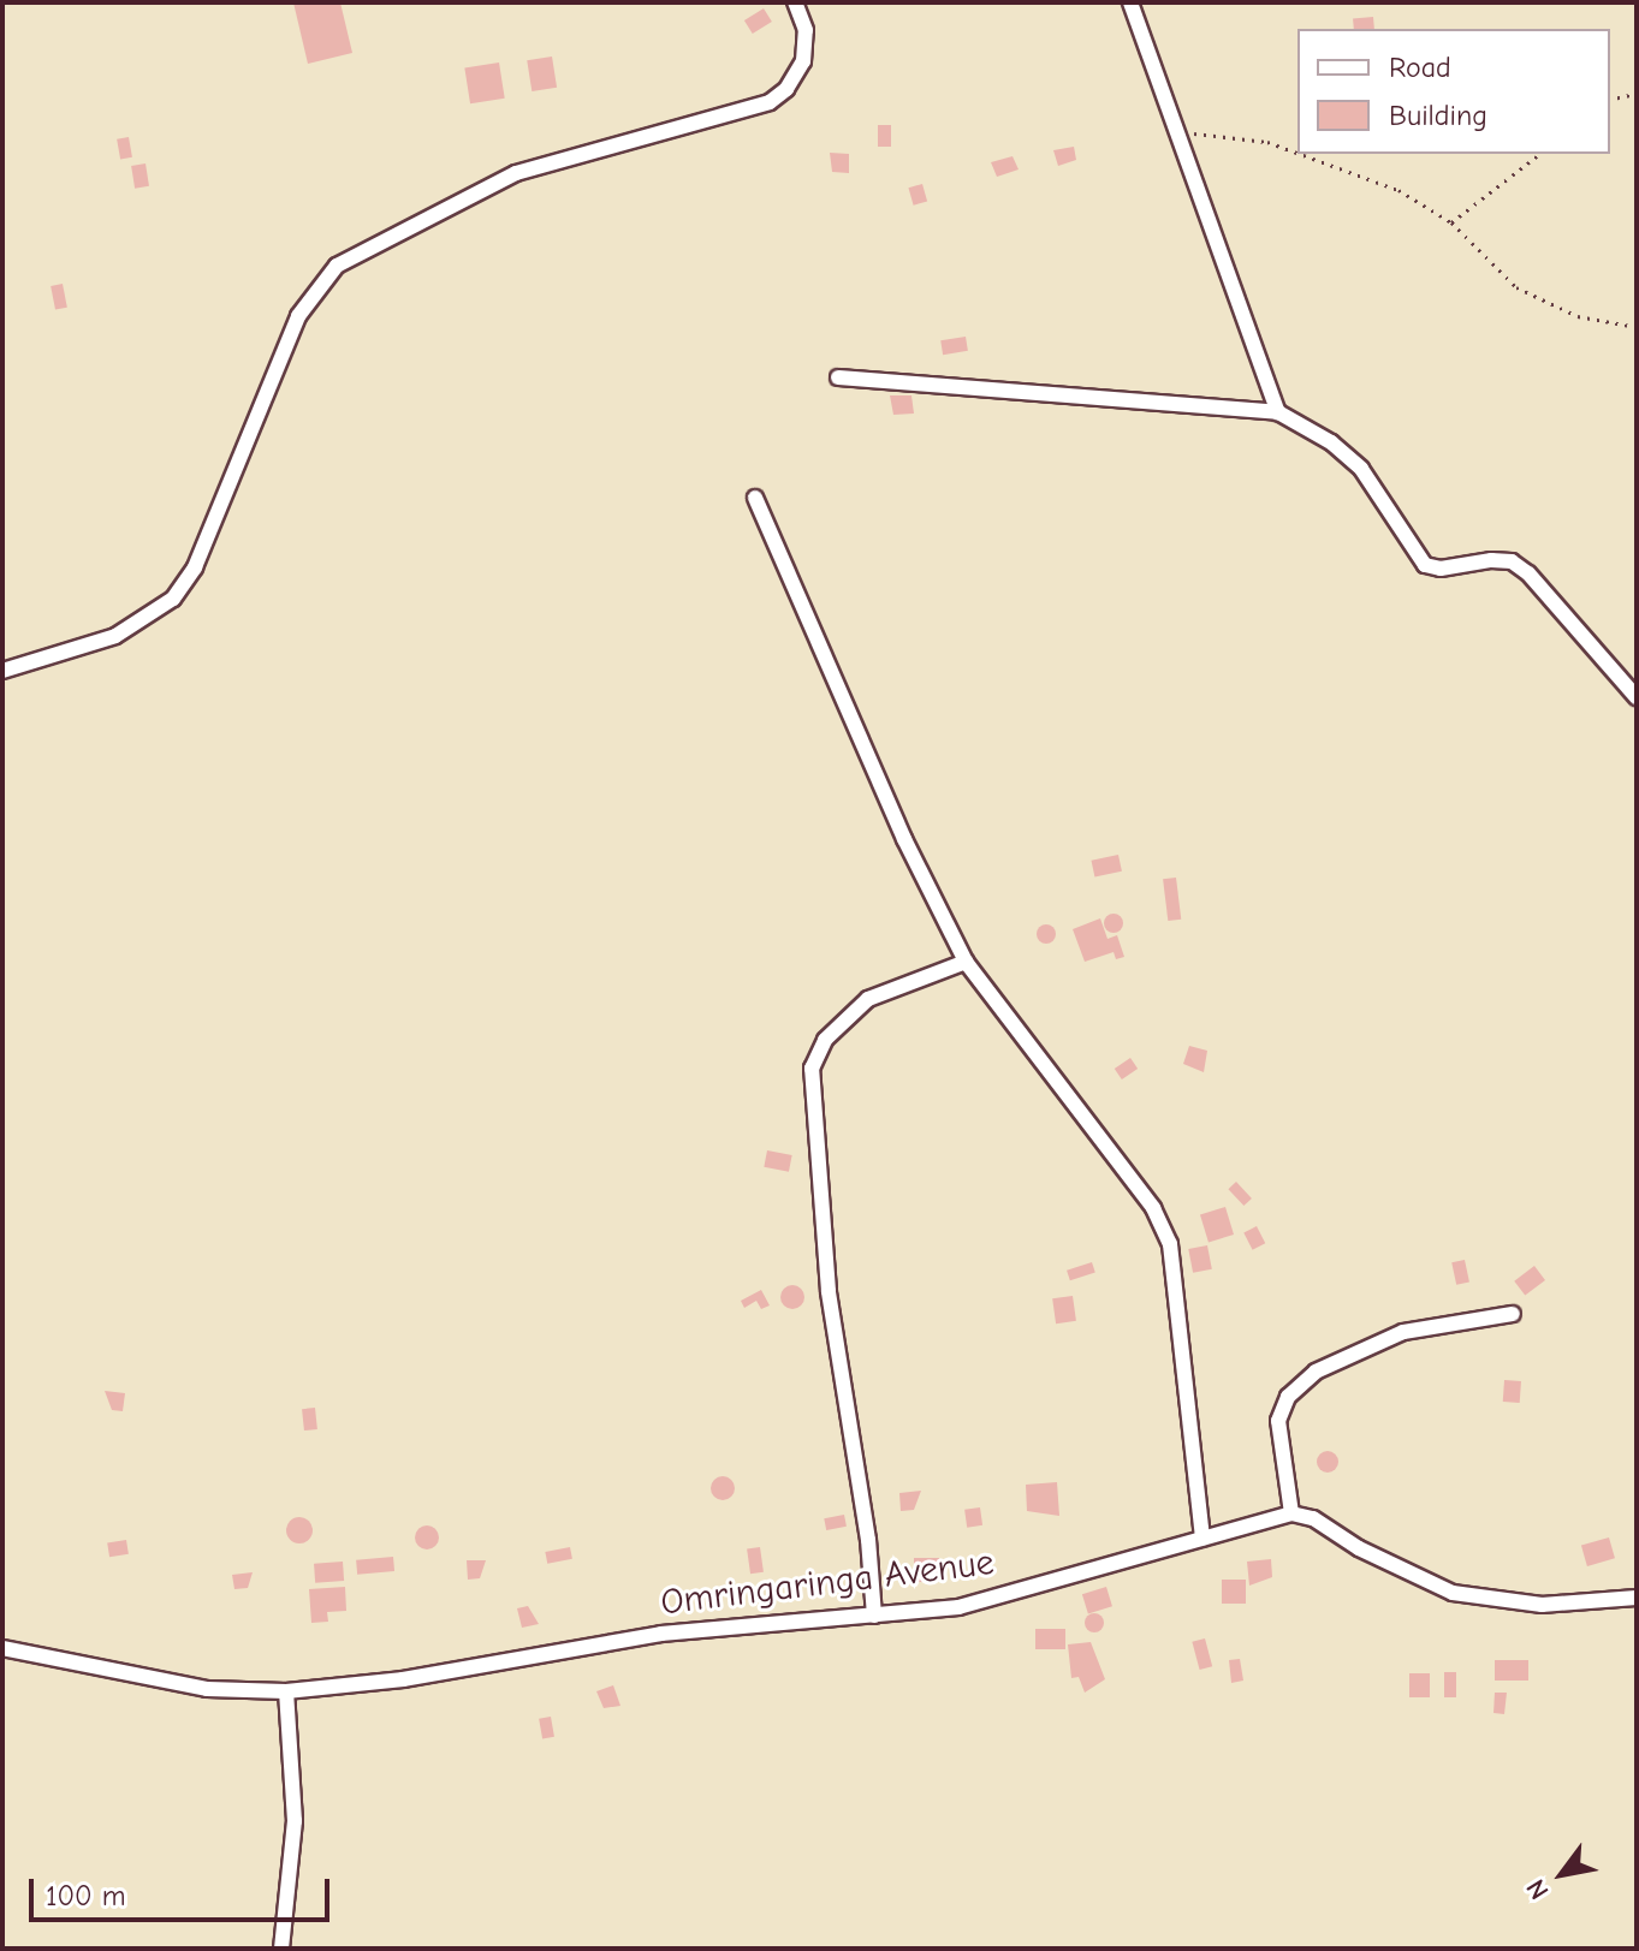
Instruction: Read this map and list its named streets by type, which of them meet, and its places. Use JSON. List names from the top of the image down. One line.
{"streets":{"street":["Omringaringa Avenue"]},"legend":["Road","Building"],"scale_bar":"100 m","north":"bottom left"}
